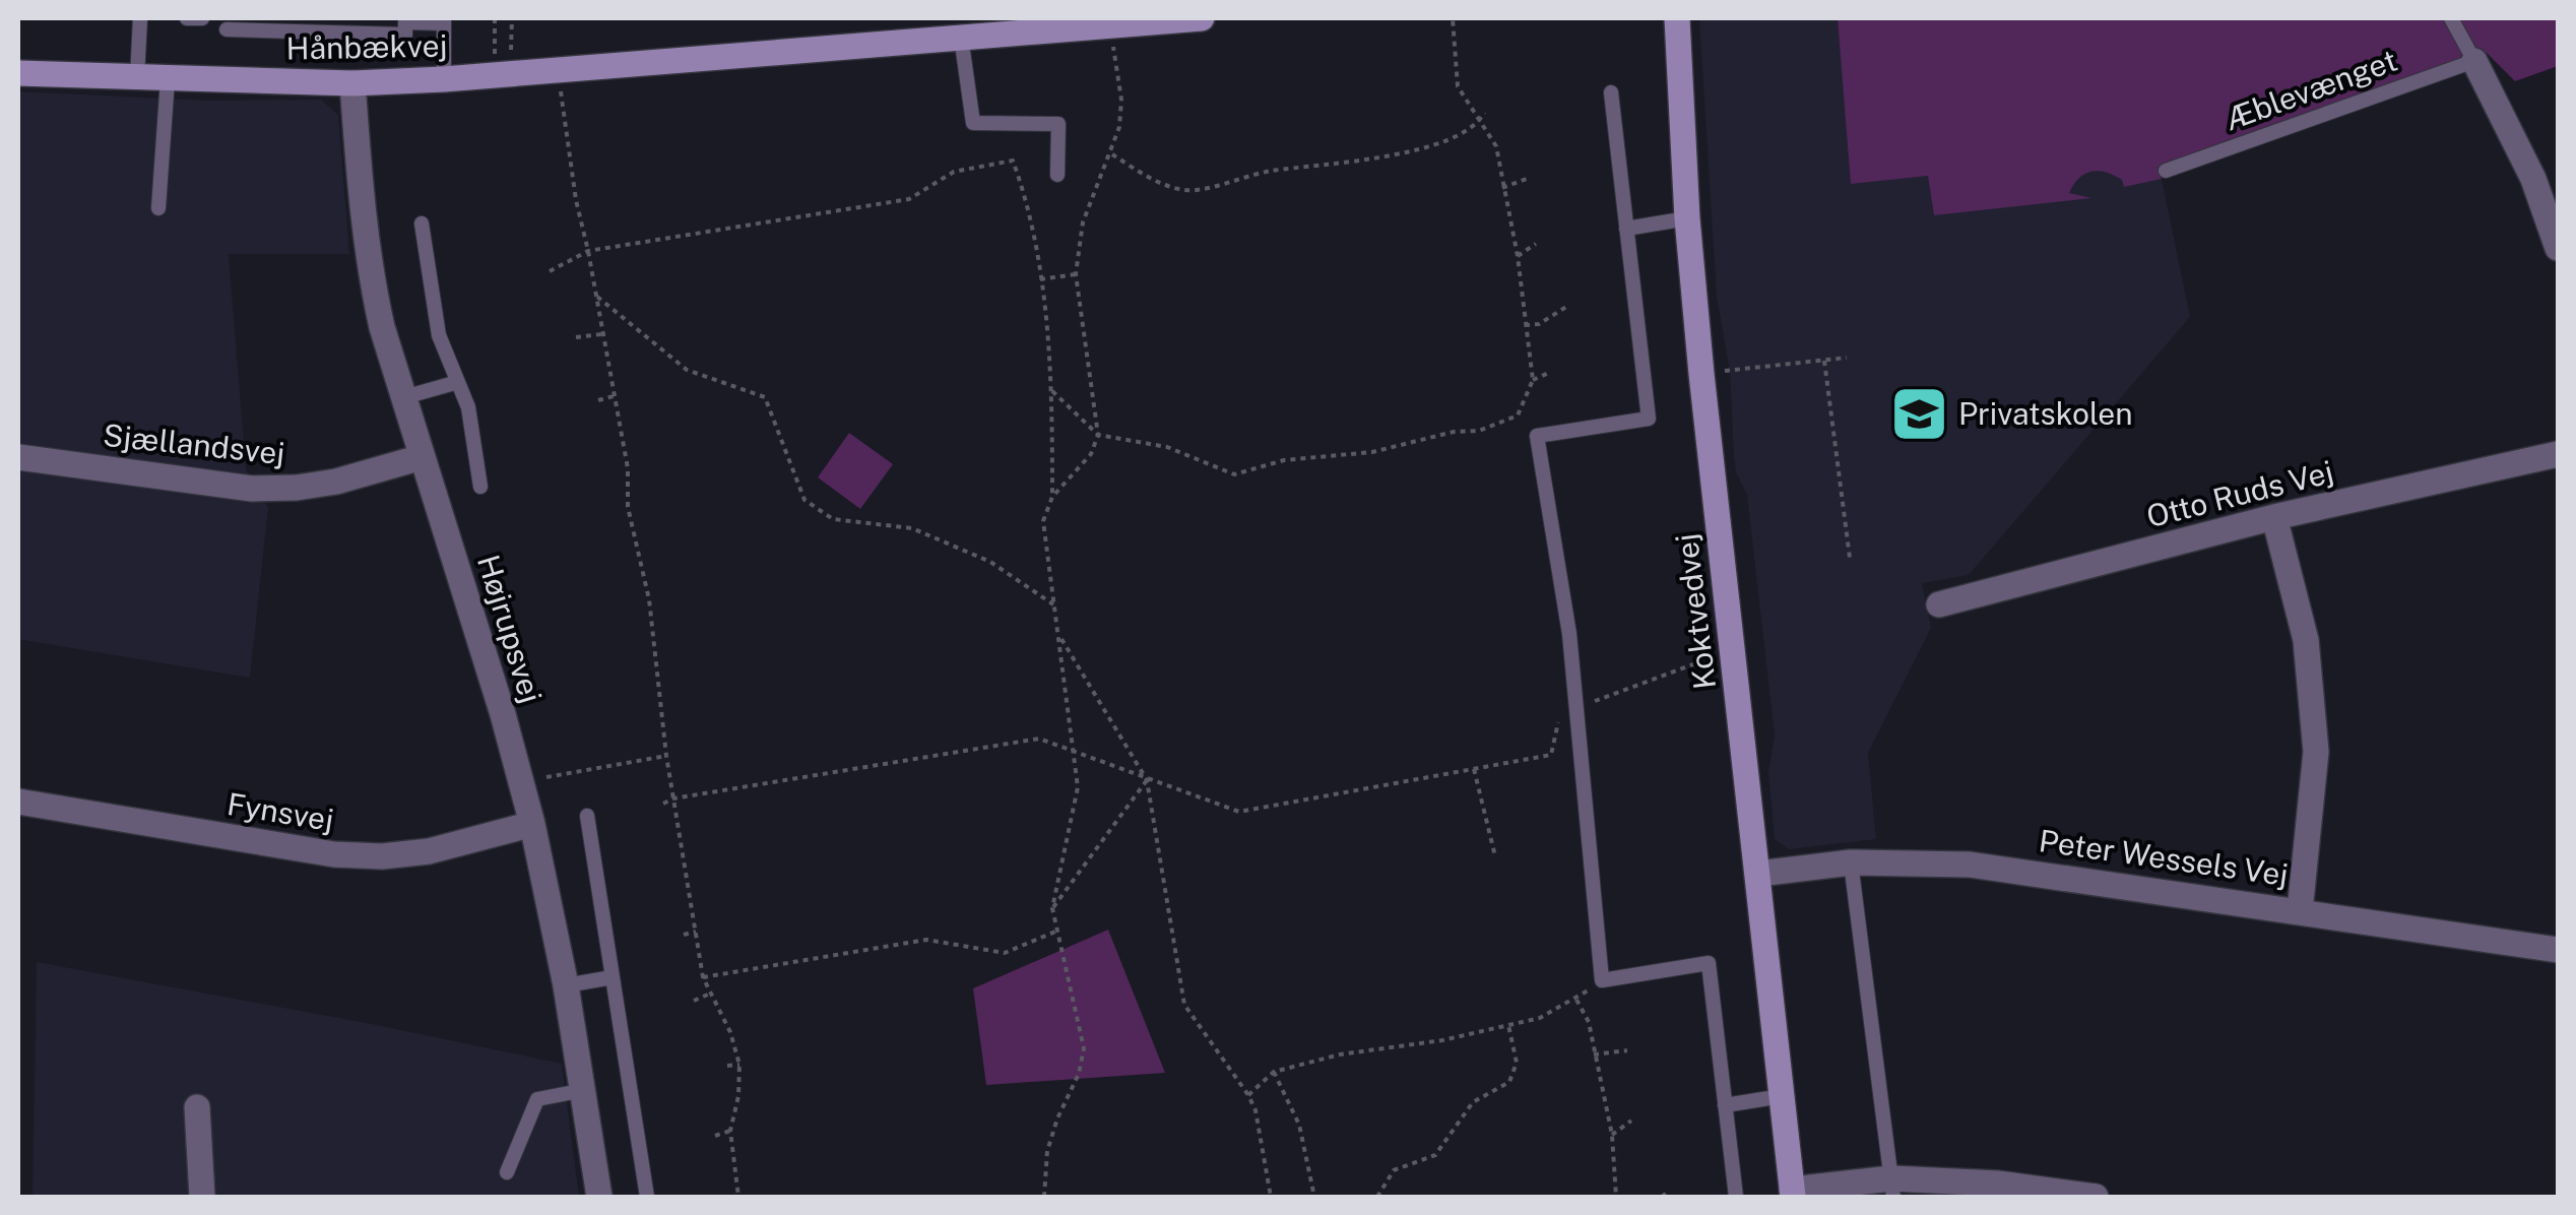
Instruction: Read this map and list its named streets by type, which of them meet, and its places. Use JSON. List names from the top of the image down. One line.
{"streets":{"street":["Hånbækvej","Sjællandsvej","Otto Ruds Vej","Koktvedvej","Højrupsvej","Fynsvej","Peter Wessels Vej"],"lane":["Æblevænget"]},"crossings":[["Hånbækvej","Højrupsvej"],["Sjællandsvej","Højrupsvej"],["Koktvedvej","Peter Wessels Vej"],["Højrupsvej","Fynsvej"]],"places":{"school or university":["Privatskolen"]}}
